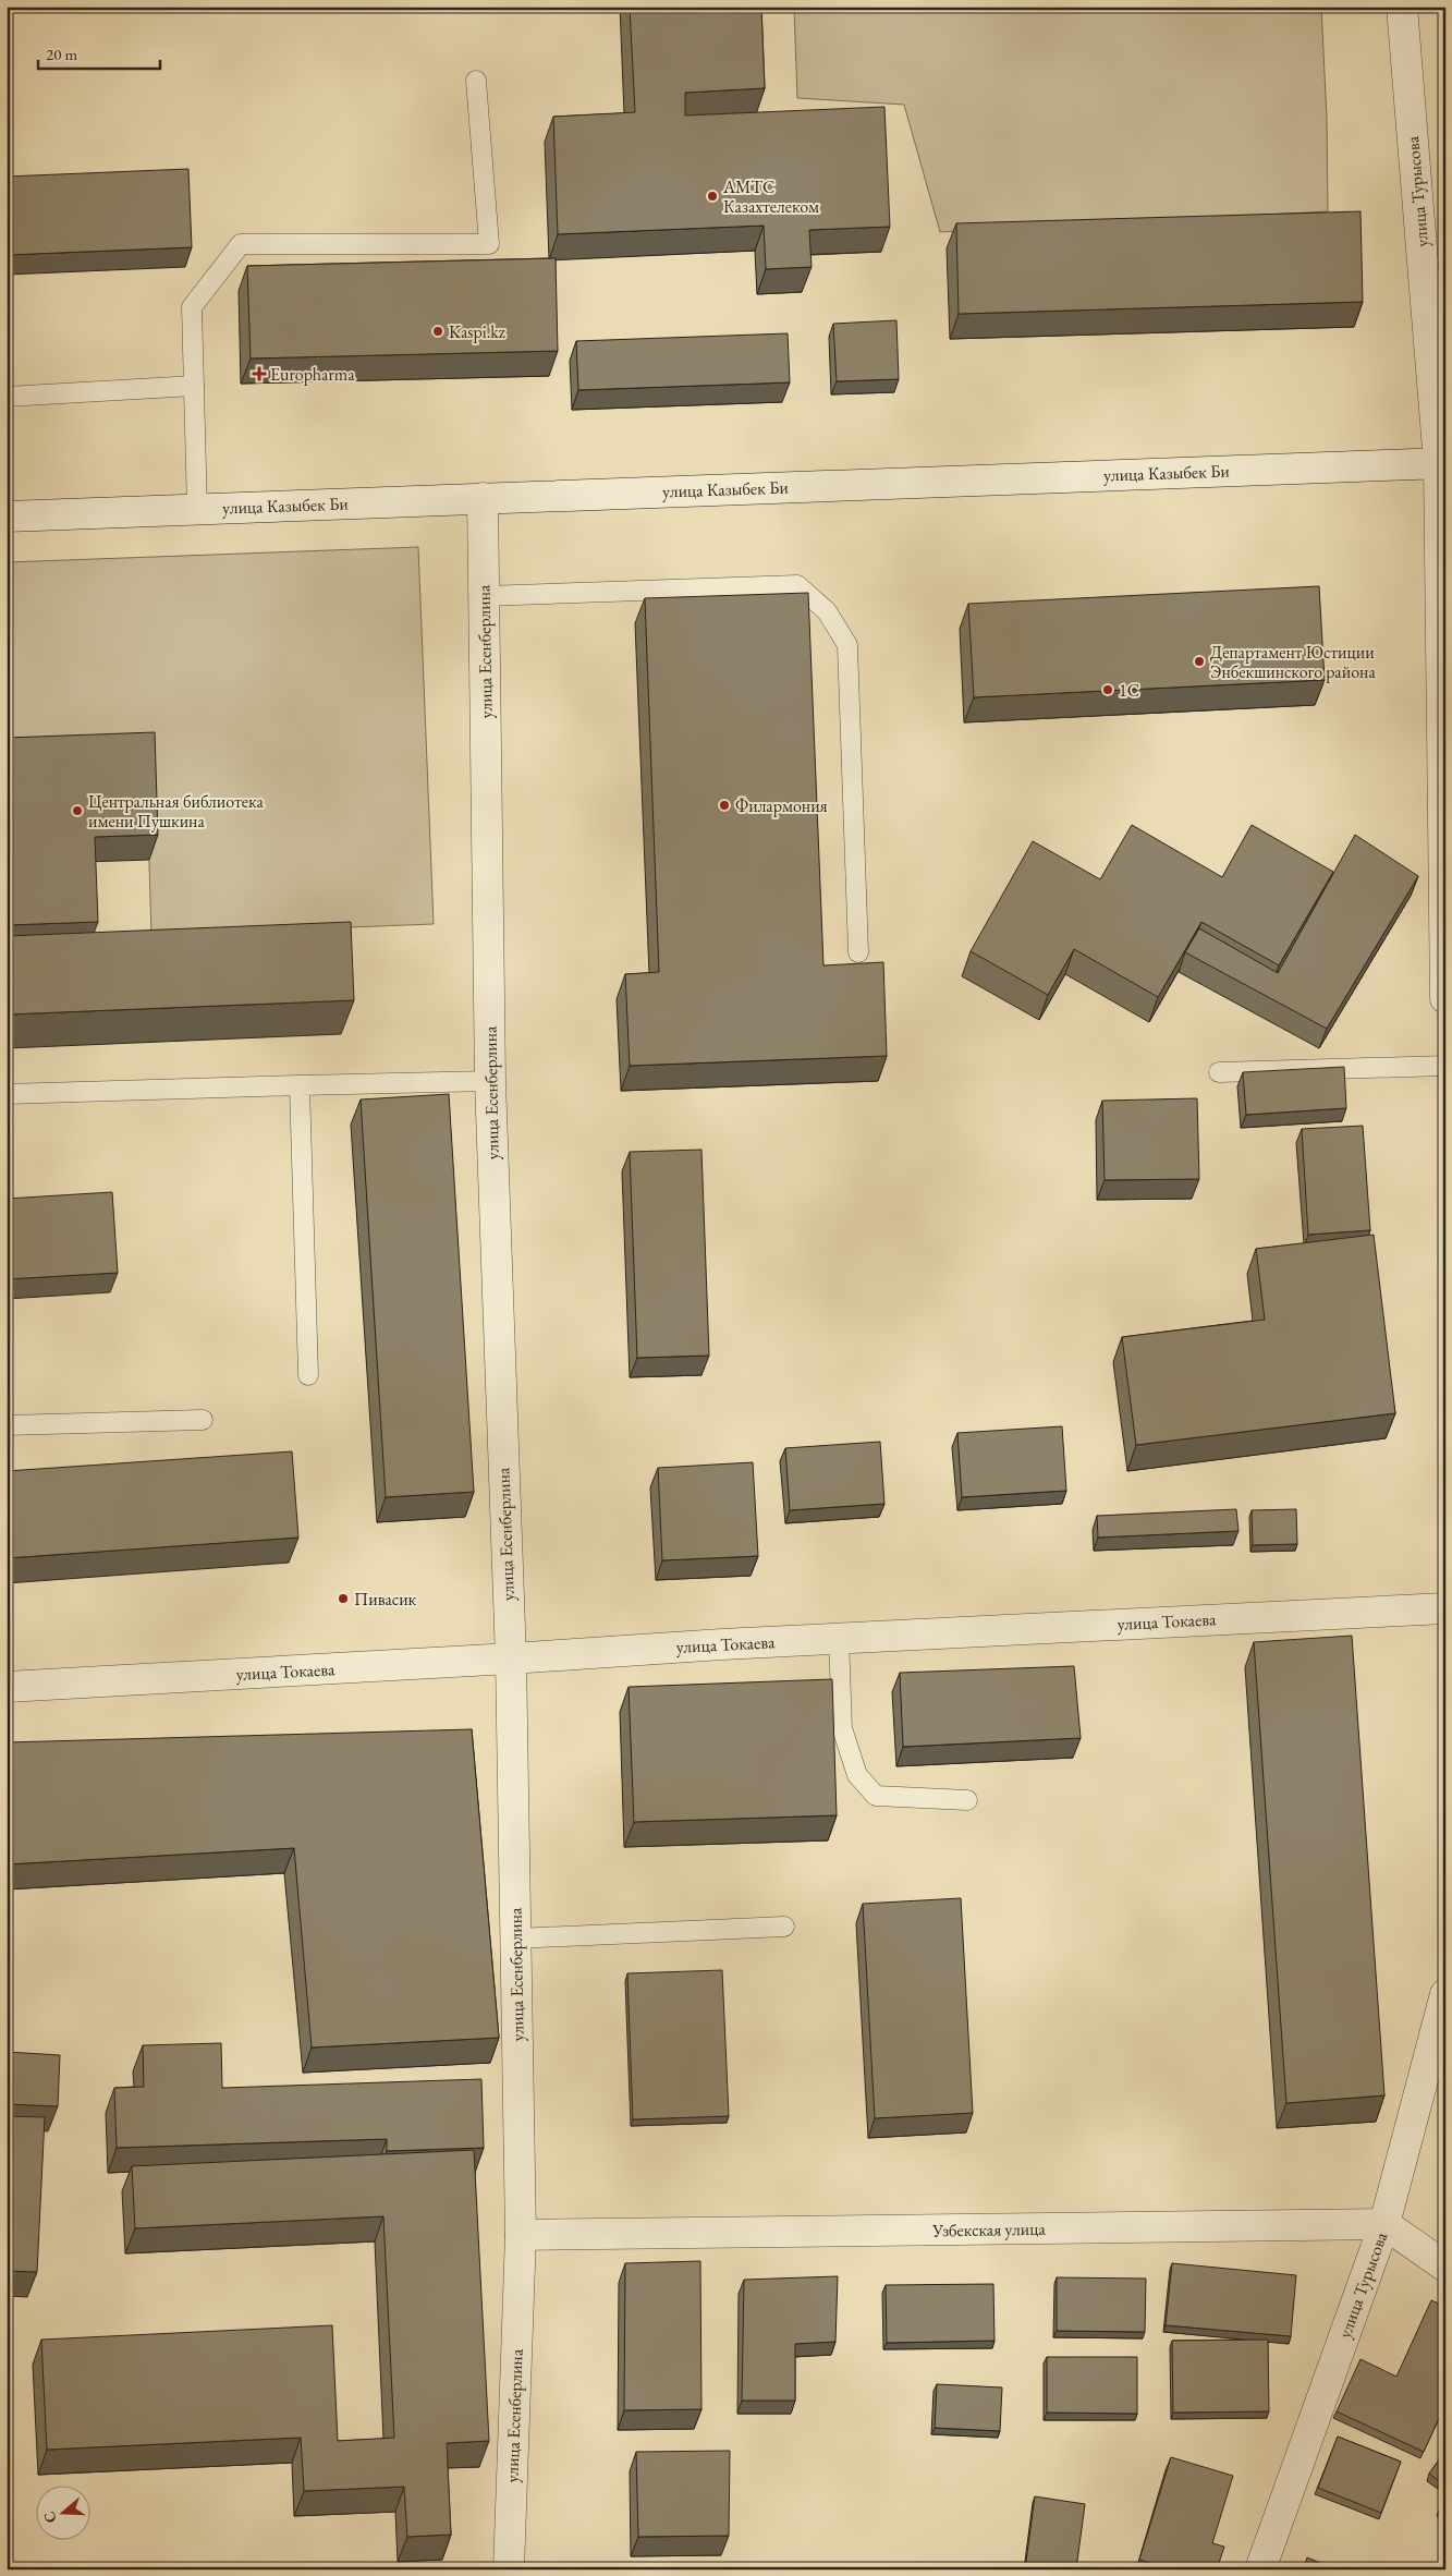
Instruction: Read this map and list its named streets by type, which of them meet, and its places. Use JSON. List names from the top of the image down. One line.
{"streets":{"street":["улица Турысова","улица Казыбек Би","улица Есенберлина","улица Токаева","Узбекская улица"]},"crossings":[["улица Турысова","улица Казыбек Би"],["улица Турысова","Узбекская улица"],["улица Казыбек Би","улица Есенберлина"],["улица Есенберлина","улица Токаева"],["улица Есенберлина","Узбекская улица"]],"places":{"other":["АМТС Казахтелеком","Kaspi.kz","Департамент Юстиции Энбекшинского района","1C","Филармония","Центральная библиотека имени Пушкина","Пивасик"],"health":["Europharma"]},"scale_bar":"20 m","north":"left"}
